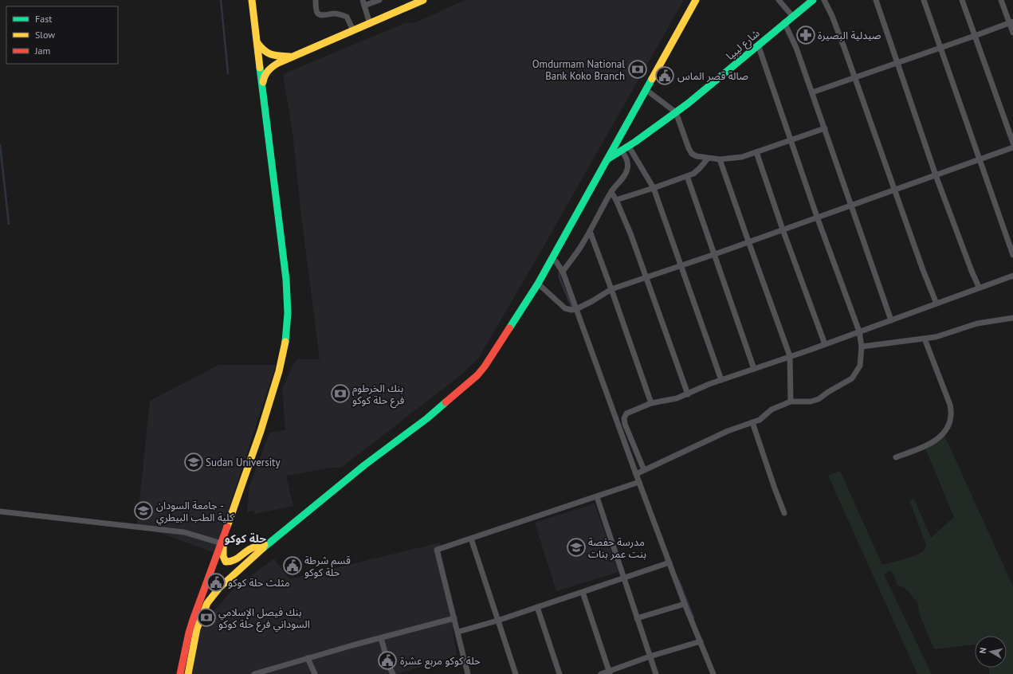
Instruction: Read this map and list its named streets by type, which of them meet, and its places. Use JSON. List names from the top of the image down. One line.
{"streets":{"main road":["شارع ليبيا"]},"districts":["حلة كوكو"],"places":{"pharmacy":["صيدلية البصيرة"],"bank":["Omdurmam National Bank Koko Branch","بنك الخرطوم فرع حلة كوكو","بنك فيصل الإسلامي السوداني فرع حلة كوكو"],"public building":["صالة قصر الماس","قسم شرطة حلة كوكو","مثلث حلة كوكو","حلة كوكو مربع عشرة"],"school or university":["Sudan University","جامعة السودان - كلية الطب البيطري","مدرسة حفصة بنت عمر بنات"]},"legend":["Fast","Slow","Jam"],"north":"left"}
